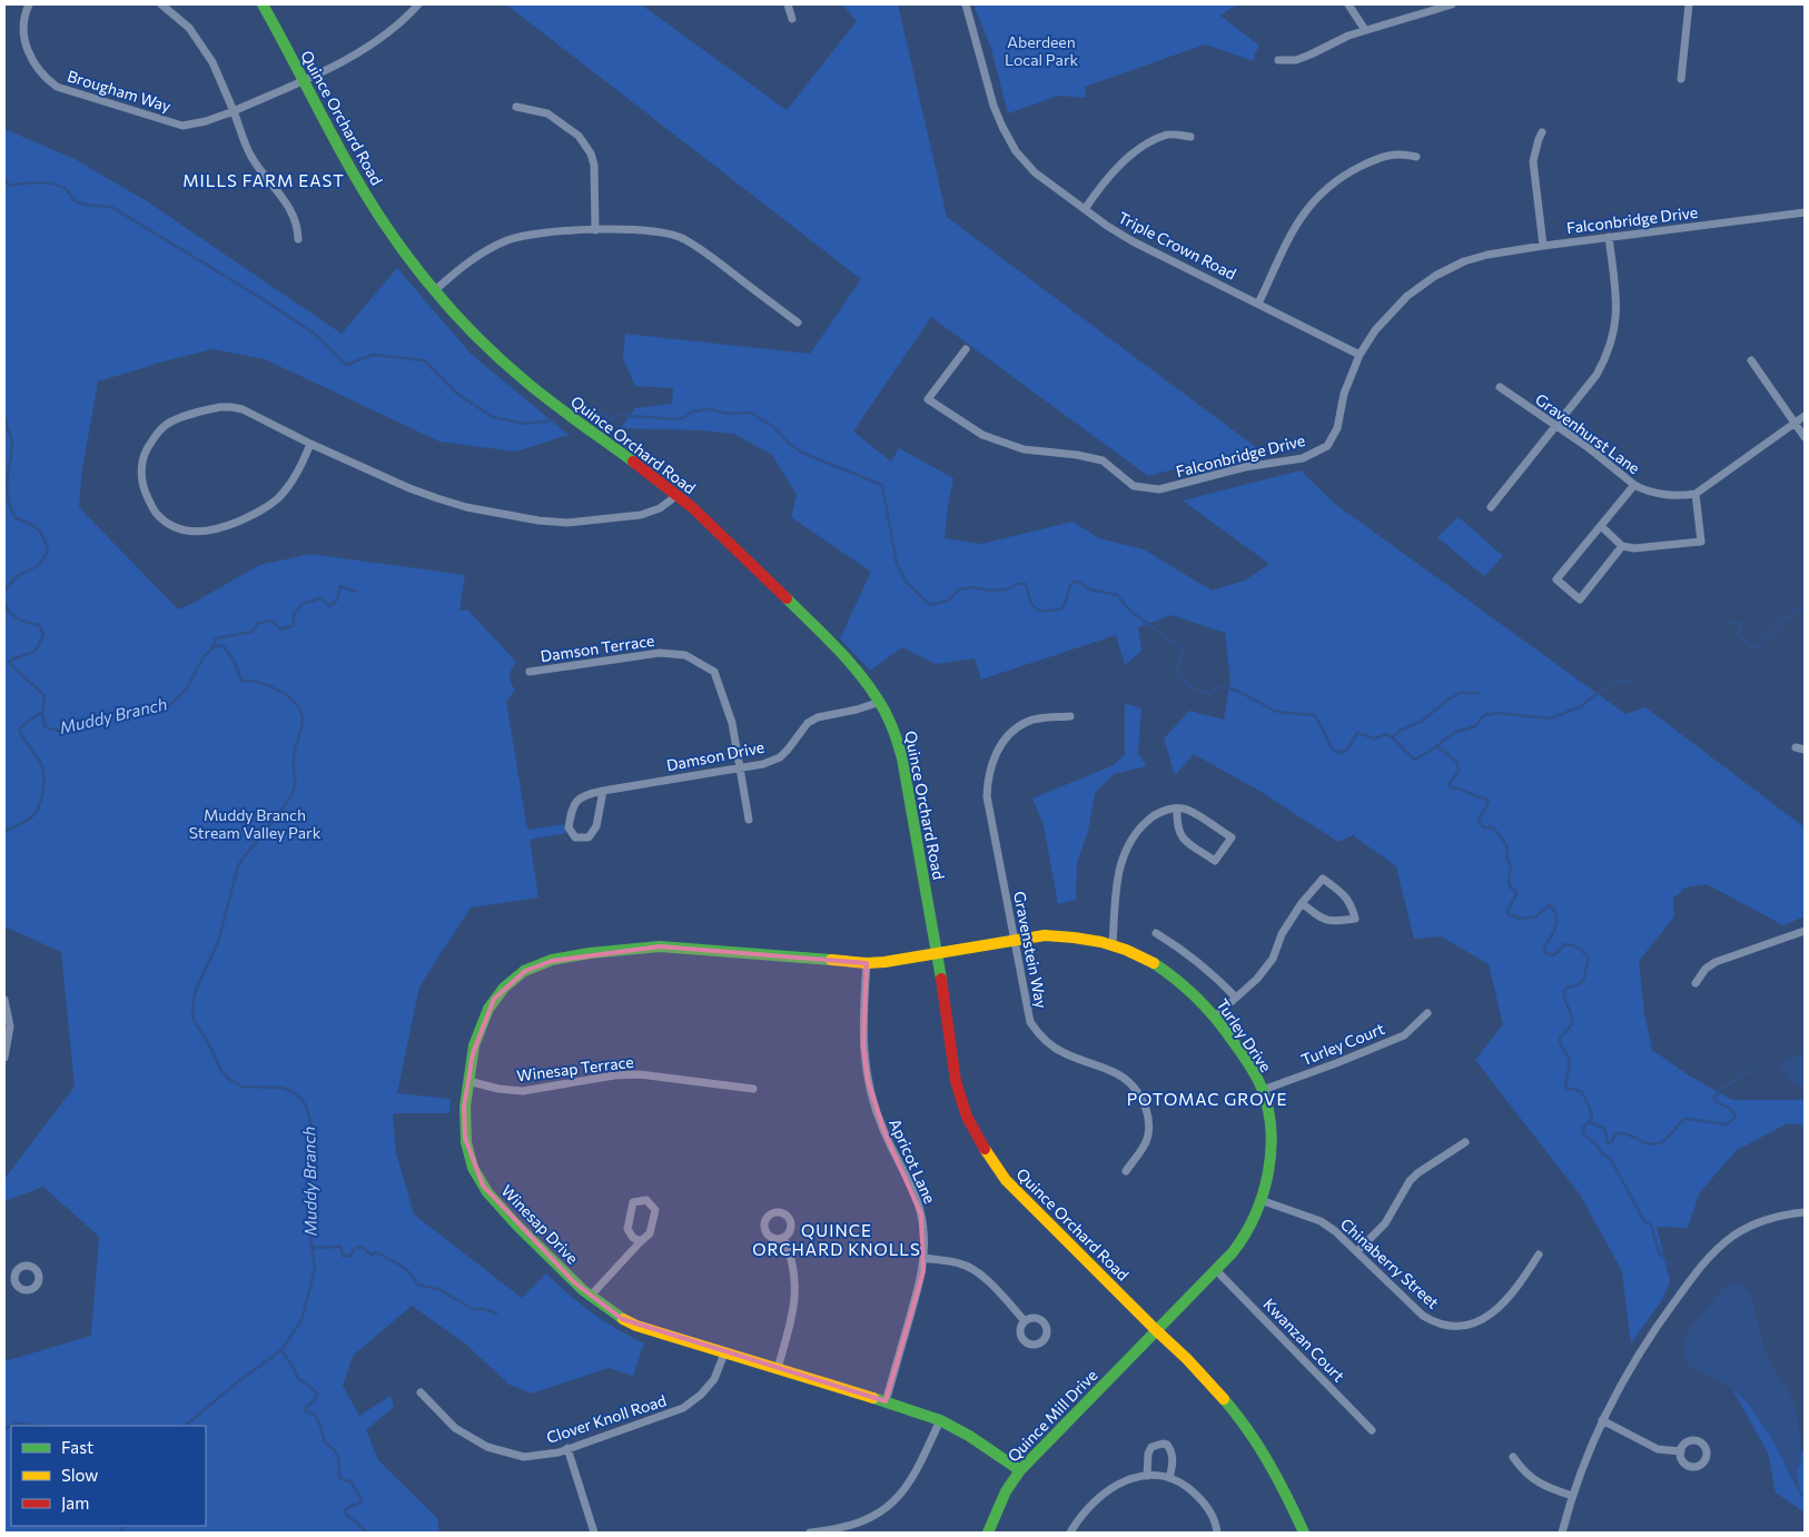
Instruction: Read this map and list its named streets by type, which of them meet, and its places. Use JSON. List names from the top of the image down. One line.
{"streets":{"street":["Brougham Way","Quince Orchard Road","Falconbridge Drive","Triple Crown Road","Gravenhurst Lane","Damson Terrace","Damson Drive","Gravenstein Way","Turley Drive","Turley Court","Winesap Terrace","Apricot Lane","Winesap Drive","Chinaberry Street","Kwanzan Court","Quince Mill Drive","Clover Knoll Road"]},"crossings":[["Brougham Way","Quince Orchard Road"],["Quince Orchard Road","Damson Drive"],["Quince Orchard Road","Turley Drive"],["Quince Orchard Road","Winesap Drive"],["Quince Orchard Road","Quince Mill Drive"],["Falconbridge Drive","Triple Crown Road"],["Damson Terrace","Damson Drive"],["Gravenstein Way","Turley Drive"],["Turley Drive","Turley Court"],["Turley Drive","Winesap Drive"],["Turley Drive","Chinaberry Street"],["Turley Drive","Kwanzan Court"],["Turley Drive","Quince Mill Drive"],["Winesap Terrace","Winesap Drive"],["Apricot Lane","Winesap Drive"],["Winesap Drive","Quince Mill Drive"],["Winesap Drive","Clover Knoll Road"]],"districts":["MILLS FARM EAST","POTOMAC GROVE","QUINCE ORCHARD KNOLLS"],"water":["Muddy Branch"],"parks":["Aberdeen Local Park","Muddy Branch Stream Valley Park"],"legend":["Fast","Slow","Jam"]}
